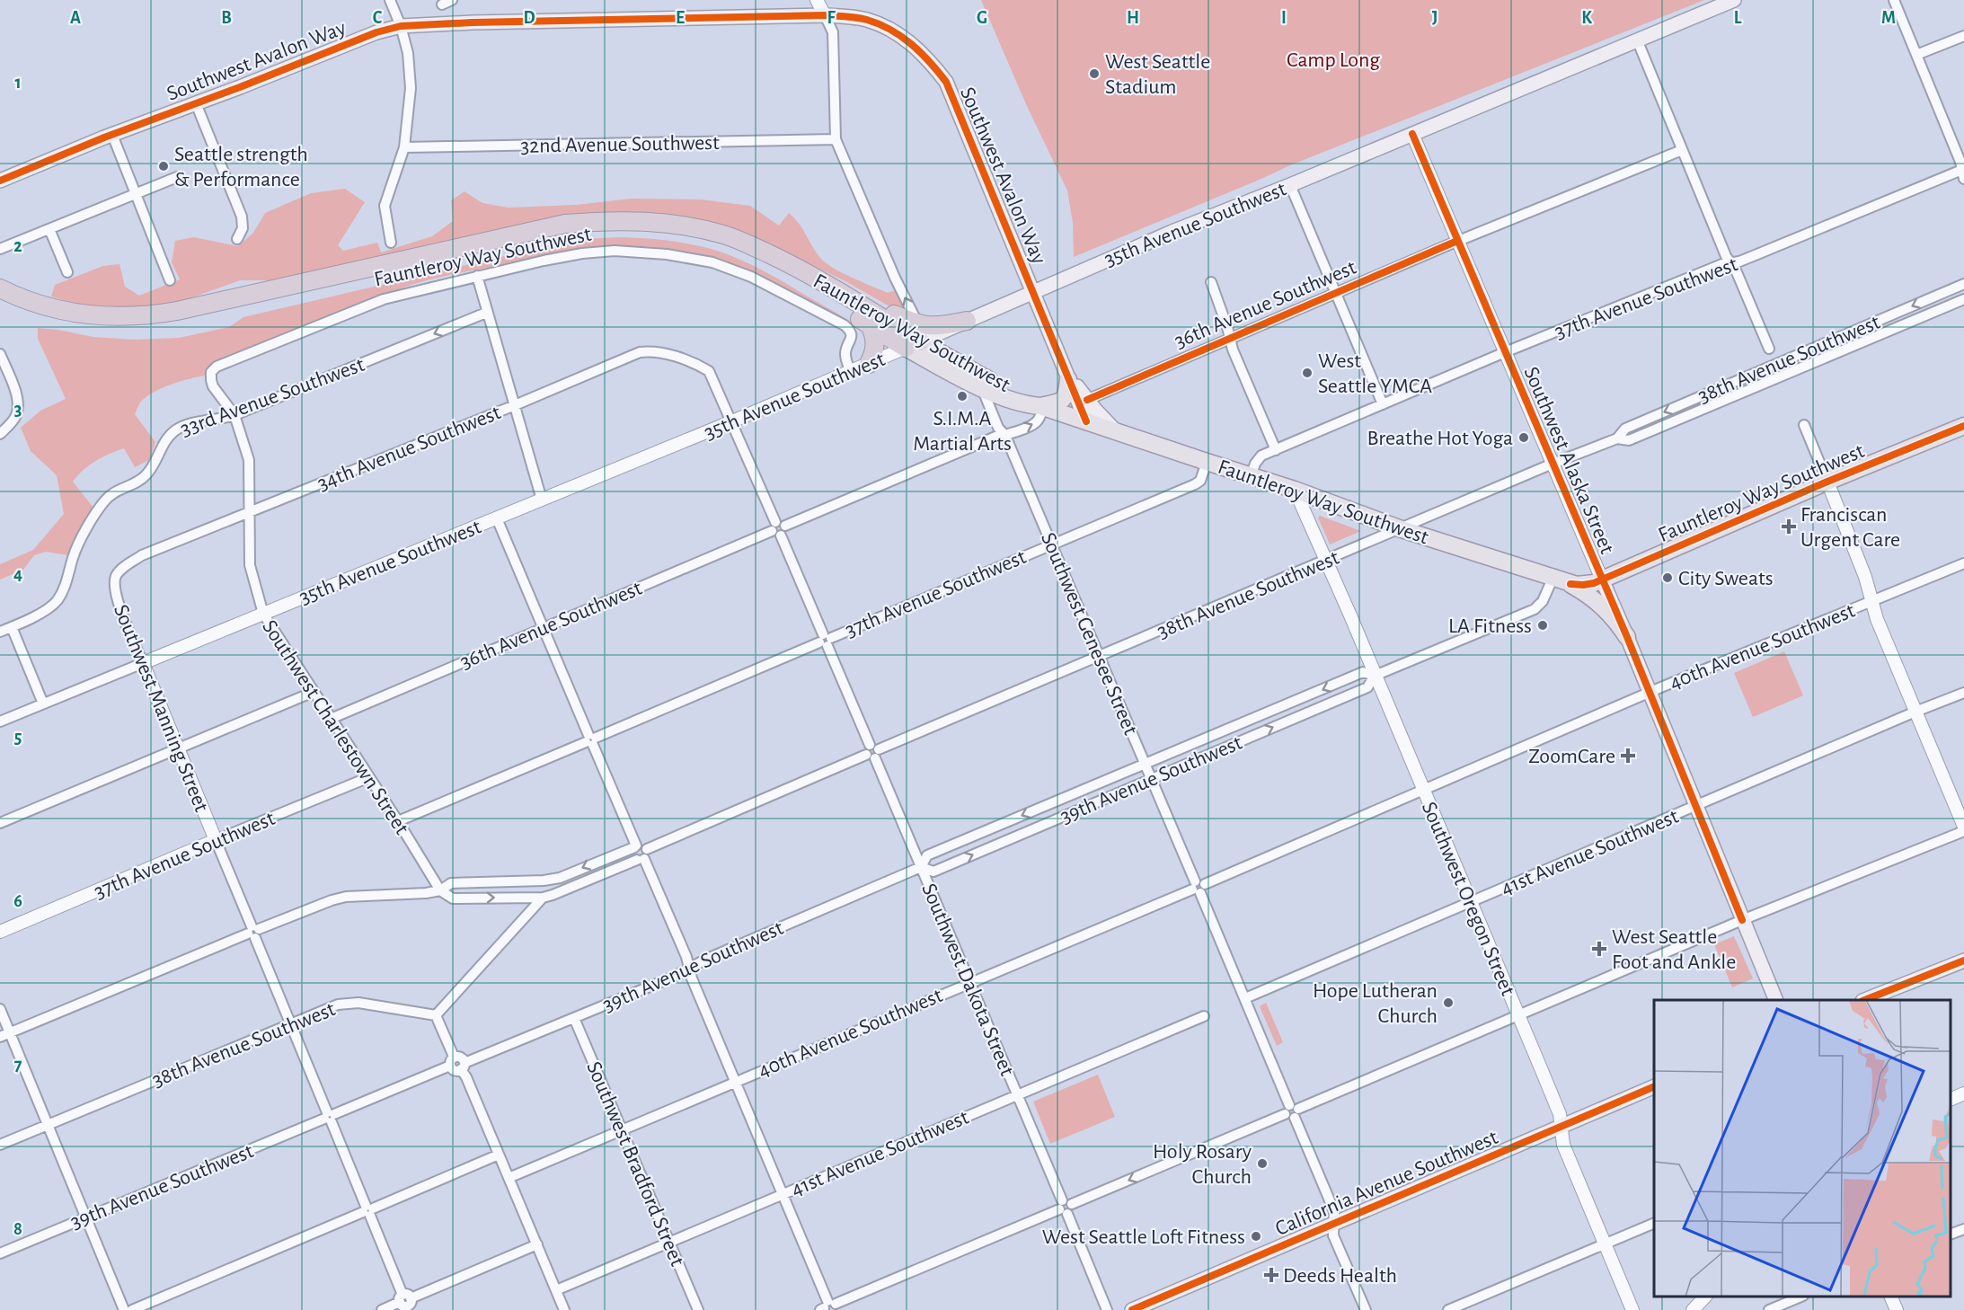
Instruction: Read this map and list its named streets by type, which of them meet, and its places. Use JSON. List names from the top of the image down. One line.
{"streets":{"highway":["Fauntleroy Way Southwest"],"main road":["Southwest Avalon Way","35th Avenue Southwest","Southwest Alaska Street","California Avenue Southwest"],"street":["32nd Avenue Southwest","37th Avenue Southwest","36th Avenue Southwest","38th Avenue Southwest","33rd Avenue Southwest","34th Avenue Southwest","Southwest Genesee Street","40th Avenue Southwest","Southwest Manning Street","Southwest Charlestown Street","39th Avenue Southwest","41st Avenue Southwest","Southwest Oregon Street","Southwest Dakota Street","Southwest Bradford Street"]},"crossings":[["Southwest Avalon Way","35th Avenue Southwest"],["Southwest Avalon Way","Fauntleroy Way Southwest"],["Southwest Avalon Way","36th Avenue Southwest"],["35th Avenue Southwest","Fauntleroy Way Southwest"],["35th Avenue Southwest","Southwest Alaska Street"],["35th Avenue Southwest","Southwest Manning Street"],["35th Avenue Southwest","Southwest Charlestown Street"],["35th Avenue Southwest","Southwest Dakota Street"],["Fauntleroy Way Southwest","37th Avenue Southwest"],["Fauntleroy Way Southwest","36th Avenue Southwest"],["Fauntleroy Way Southwest","38th Avenue Southwest"],["Fauntleroy Way Southwest","Southwest Alaska Street"],["Fauntleroy Way Southwest","Southwest Genesee Street"],["Fauntleroy Way Southwest","Southwest Charlestown Street"],["Fauntleroy Way Southwest","39th Avenue Southwest"],["Fauntleroy Way Southwest","Southwest Oregon Street"],["37th Avenue Southwest","Southwest Alaska Street"],["37th Avenue Southwest","Southwest Genesee Street"],["37th Avenue Southwest","Southwest Manning Street"],["37th Avenue Southwest","Southwest Charlestown Street"],["37th Avenue Southwest","Southwest Dakota Street"],["36th Avenue Southwest","Southwest Alaska Street"],["36th Avenue Southwest","Southwest Genesee Street"],["36th Avenue Southwest","Southwest Charlestown Street"],["36th Avenue Southwest","Southwest Dakota Street"],["38th Avenue Southwest","Southwest Alaska Street"],["38th Avenue Southwest","Southwest Genesee Street"],["38th Avenue Southwest","Southwest Manning Street"],["38th Avenue Southwest","Southwest Oregon Street"],["38th Avenue Southwest","Southwest Dakota Street"],["33rd Avenue Southwest","Southwest Charlestown Street"],["34th Avenue Southwest","Southwest Manning Street"],["34th Avenue Southwest","Southwest Charlestown Street"],["34th Avenue Southwest","Southwest Dakota Street"],["Southwest Alaska Street","40th Avenue Southwest"],["Southwest Alaska Street","41st Avenue Southwest"],["Southwest Genesee Street","40th Avenue Southwest"],["Southwest Genesee Street","39th Avenue Southwest"],["Southwest Genesee Street","41st Avenue Southwest"],["Southwest Genesee Street","California Avenue Southwest"],["40th Avenue Southwest","Southwest Oregon Street"],["40th Avenue Southwest","Southwest Dakota Street"],["40th Avenue Southwest","Southwest Bradford Street"],["Southwest Manning Street","39th Avenue Southwest"],["39th Avenue Southwest","Southwest Oregon Street"],["39th Avenue Southwest","Southwest Dakota Street"],["39th Avenue Southwest","Southwest Bradford Street"],["41st Avenue Southwest","Southwest Oregon Street"],["41st Avenue Southwest","Southwest Dakota Street"],["41st Avenue Southwest","Southwest Bradford Street"],["Southwest Oregon Street","California Avenue Southwest"]],"one_way":["33rd Avenue Southwest"],"parks":["Camp Long"],"places":{"other":["West Seattle Stadium","Seattle strength & Performance","West Seattle YMCA","S.I.M.A Martial Arts","Breathe Hot Yoga","City Sweats","LA Fitness","Hope Lutheran Church","Holy Rosary Church","West Seattle Loft Fitness"],"health":["Franciscan Urgent Care","ZoomCare","West Seattle Foot and Ankle","Deeds Health"]},"grid":{"columns":["A","B","C","D","E","F","G","H","I","J","K","L","M"],"rows":["1","2","3","4","5","6","7","8"]}}
